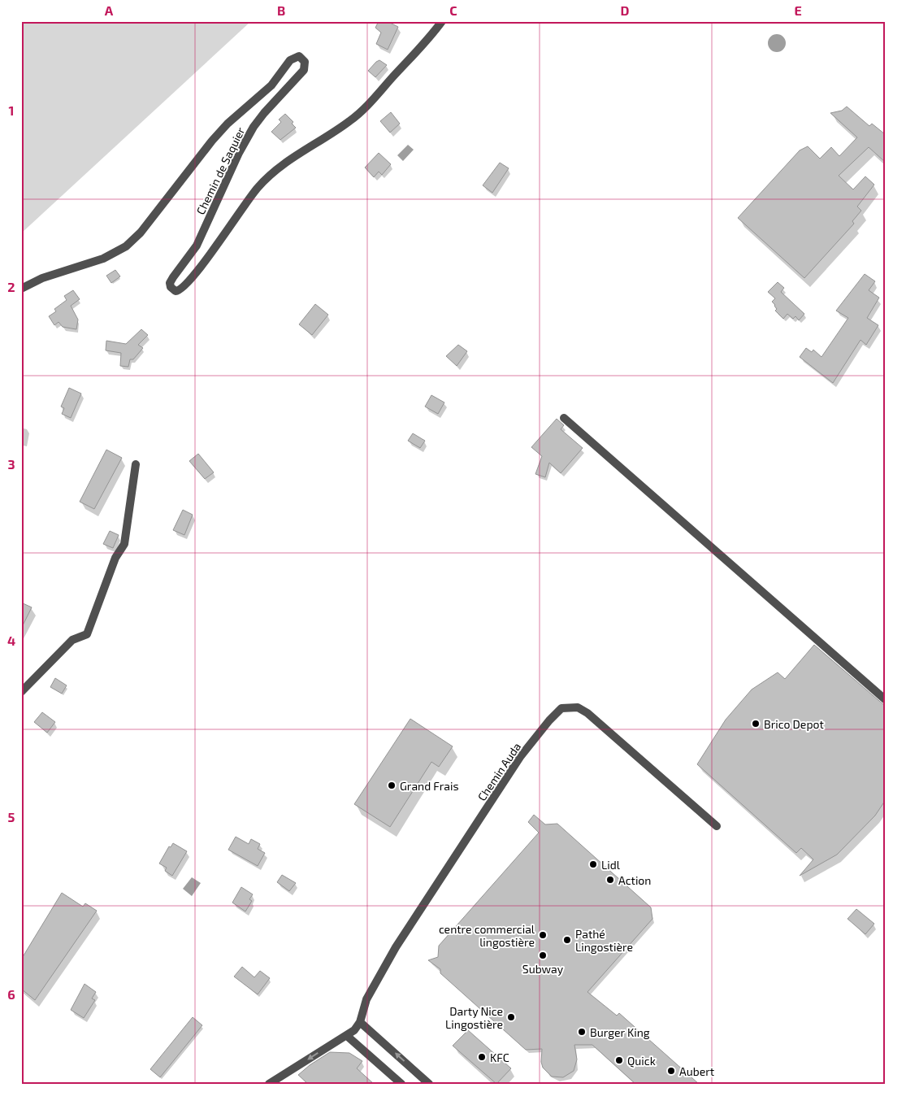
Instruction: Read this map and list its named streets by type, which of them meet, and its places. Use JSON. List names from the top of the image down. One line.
{"streets":{"street":["Chemin de Saquier","Chemin Auda"]},"places":["Brico Depot","Grand Frais","Lidl","Action","centre commercial lingostière","Pathé Lingostière","Subway","Darty Nice Lingostière","Burger King","KFC","Quick","Aubert"],"grid":{"columns":["A","B","C","D","E"],"rows":["1","2","3","4","5","6"]}}
